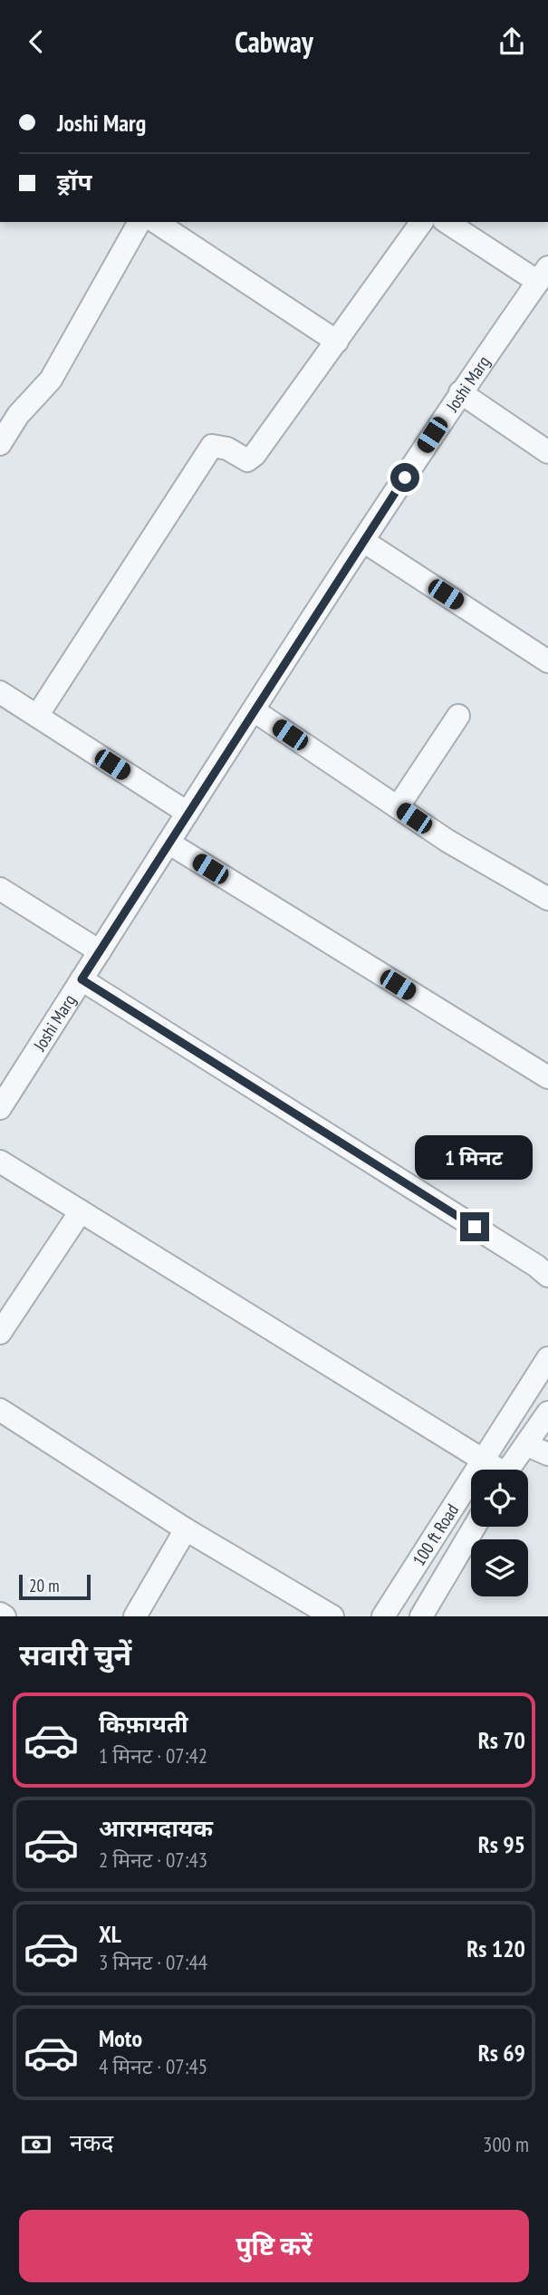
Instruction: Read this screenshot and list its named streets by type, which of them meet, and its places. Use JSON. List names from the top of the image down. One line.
{"streets":{"street":["Joshi Marg","100 ft Road"]},"scale_bar":"20 m","page":{"header":"Cabway","banner":["Joshi Marg","ड्रॉप"],"bubble":"1 मिनट","scale":"20 m","heading":"सवारी चुनें","list":[{"name":"किफ़ायती","note":"1 मिनट · 07:42","value":"Rs 70"},{"name":"आरामदायक","note":"2 मिनट · 07:43","value":"Rs 95"},{"name":"XL","note":"3 मिनट · 07:44","value":"Rs 120"},{"name":"Moto","note":"4 मिनट · 07:45","value":"Rs 69"}],"pay":["नकद","300 m"],"buttons":"पुष्टि करें"}}
